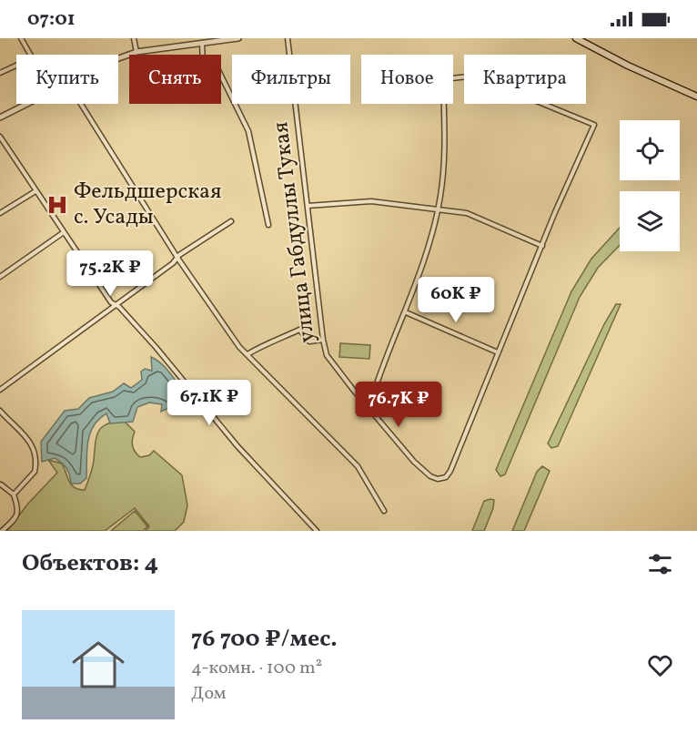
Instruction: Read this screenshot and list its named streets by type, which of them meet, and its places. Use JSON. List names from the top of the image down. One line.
{"streets":{"street":["улица Габдуллы Тукая"]},"places":{"hospital":["Фельдшерская с. Усады"]},"page":{"status":"07:01","chip":["Купить","Снять","Фильтры","Новое","Квартира"],"price":["75.2K ₽","60K ₽","67.1K ₽","76.7K ₽"],"heading":"Объектов: 4","list":[{"name":"76 700 ₽/мес.","note":"4-комн. · 100 m² · Дом"}]}}
